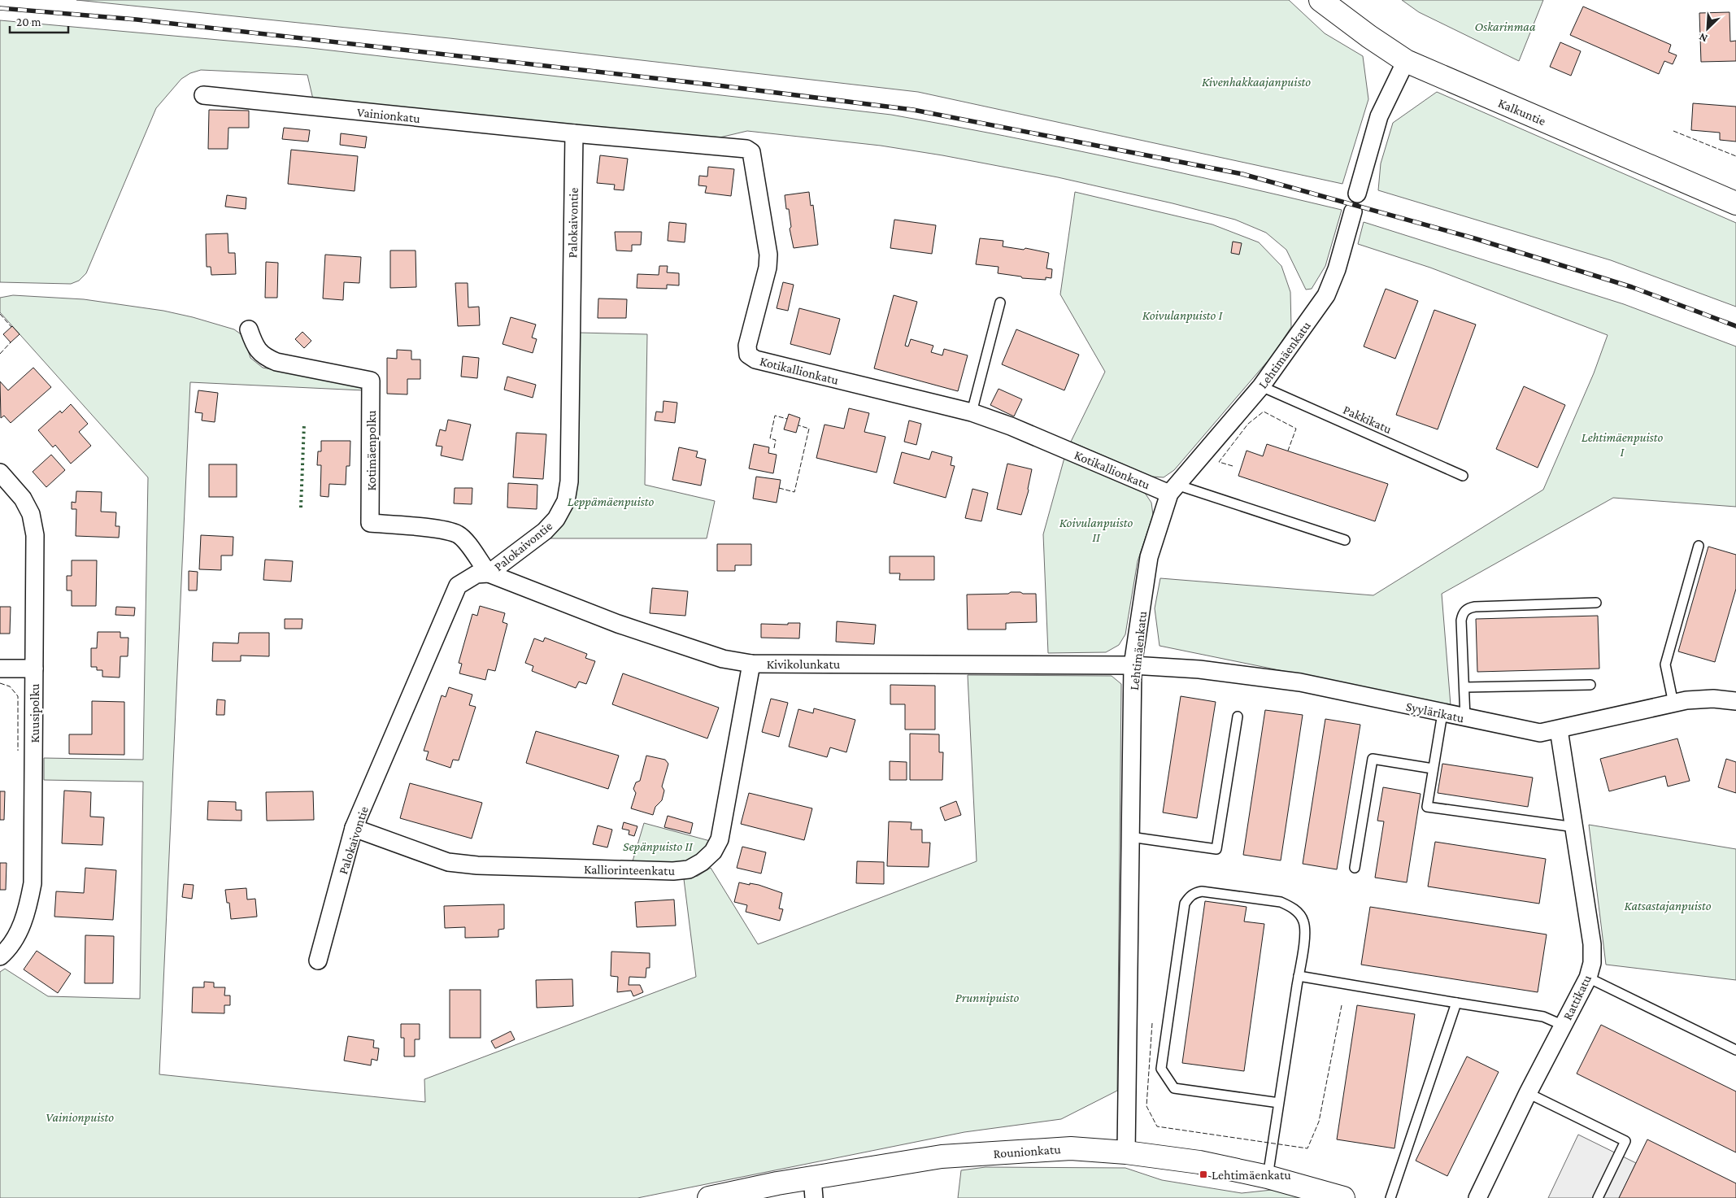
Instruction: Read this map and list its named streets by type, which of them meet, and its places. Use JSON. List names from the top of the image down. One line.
{"streets":{"main road":["Kalkuntie","Rounionkatu"],"street":["Vainionkatu","Palokaivontie","Lehtimäenkatu","Kotikallionkatu","Kotimäenpolku","Kivikolunkatu","Syylärikatu","Kuusipolku","Kalliorinteenkatu","Rattikatu"],"lane":["Pakkikatu"]},"crossings":[["Vainionkatu","Palokaivontie"],["Vainionkatu","Kotikallionkatu"],["Palokaivontie","Kotikallionkatu"],["Palokaivontie","Kotimäenpolku"],["Palokaivontie","Kivikolunkatu"],["Palokaivontie","Kalliorinteenkatu"],["Lehtimäenkatu","Kotikallionkatu"],["Lehtimäenkatu","Pakkikatu"],["Lehtimäenkatu","Kivikolunkatu"],["Lehtimäenkatu","Syylärikatu"],["Lehtimäenkatu","Rounionkatu"],["Kotimäenpolku","Kivikolunkatu"],["Kivikolunkatu","Syylärikatu"],["Kivikolunkatu","Kalliorinteenkatu"],["Syylärikatu","Rattikatu"]],"parks":["Oskarinmaa","Kivenhakkaajanpuisto","Koivulanpuisto I","Lehtimäenpuisto I","Leppämäenpuisto","Koivulanpuisto II","Sepänpuisto II","Katsastajanpuisto","Prunnipuisto","Vainionpuisto"],"places":{"transit":["Lehtimäenkatu"]},"scale_bar":"20 m","north":"bottom left"}
